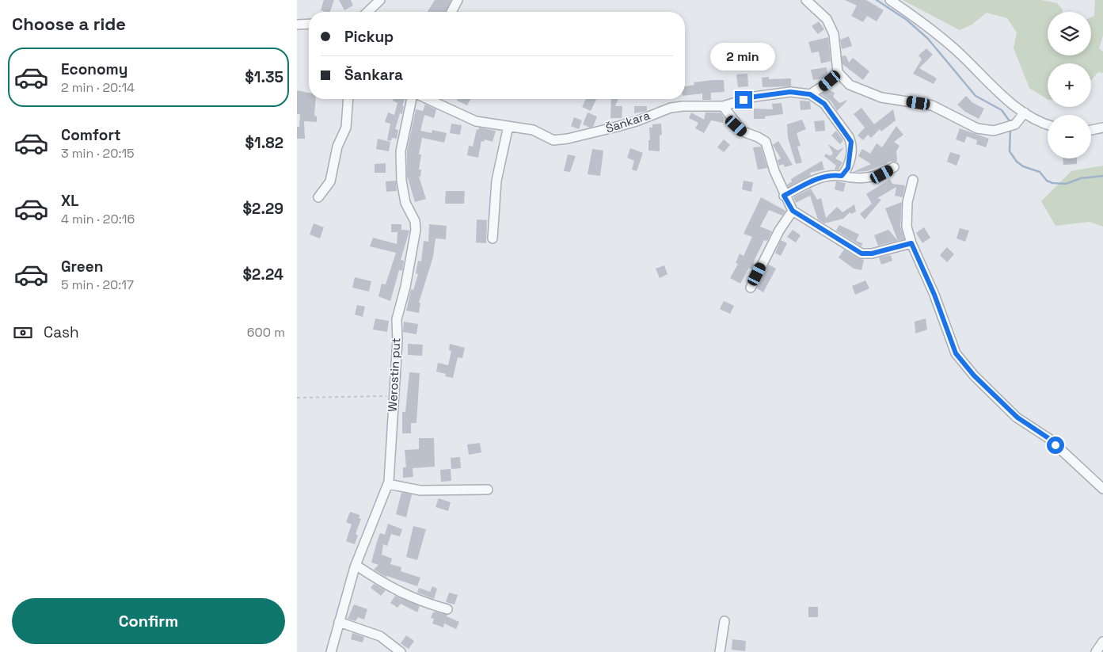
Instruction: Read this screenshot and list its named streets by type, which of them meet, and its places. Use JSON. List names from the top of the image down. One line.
{"streets":{"street":["Šankara","Werostin put"]},"page":{"heading":"Choose a ride","map_buttons":["+","−"],"banner":["Pickup","Šankara"],"bubble":"2 min","list":[{"name":"Economy","note":"2 min · 20:14","value":"$1.35"},{"name":"Comfort","note":"3 min · 20:15","value":"$1.82"},{"name":"XL","note":"4 min · 20:16","value":"$2.29"},{"name":"Green","note":"5 min · 20:17","value":"$2.24"}],"pay":["Cash","600 m"],"buttons":"Confirm"}}
